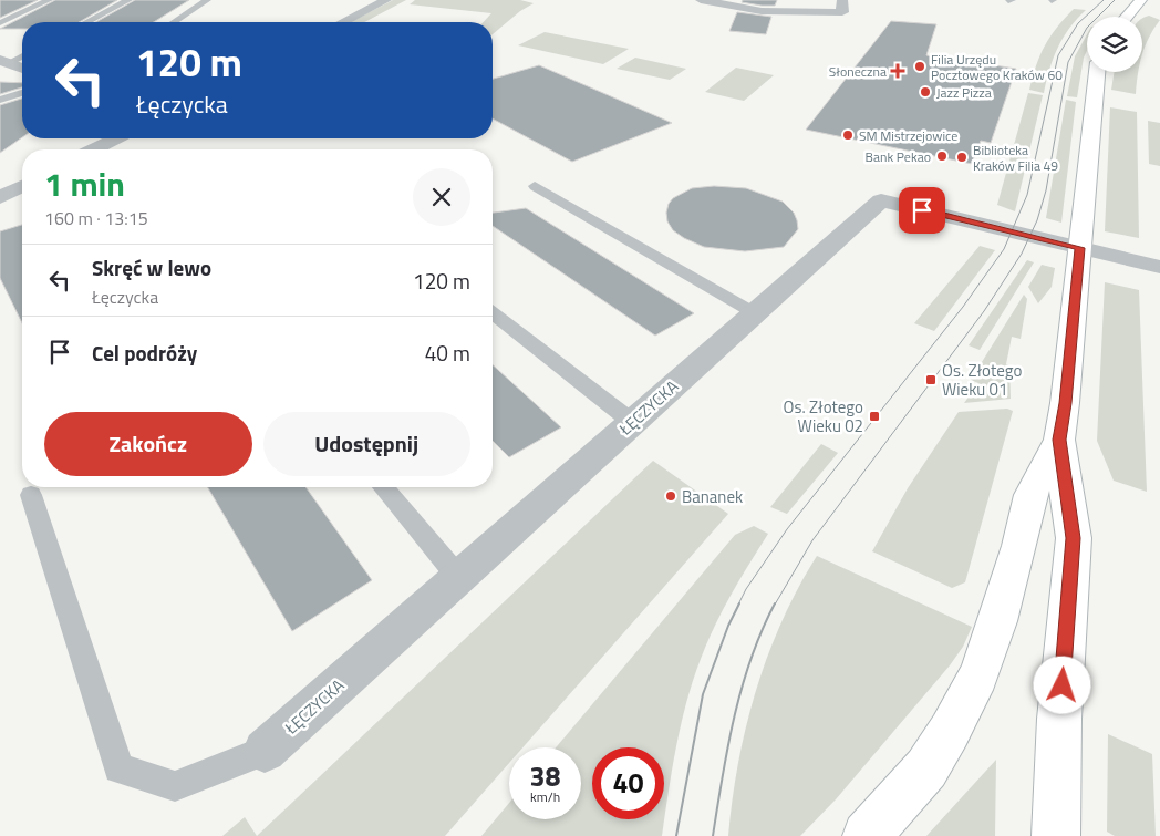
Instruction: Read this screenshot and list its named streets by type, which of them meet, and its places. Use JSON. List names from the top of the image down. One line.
{"streets":{"street":["ŁĘCZYCKA"]},"places":{"other":["Filia Urzędu Pocztowego Kraków 60","Jazz Pizza","SM Mistrzejowice","Bank Pekao","Biblioteka Kraków Filia 49","Bananek"],"health":["Słoneczna"],"transit":["Os. Złotego Wieku 01","Os. Złotego Wieku 02"]},"page":{"turn":["120 m","Łęczycka"],"heading":["1 min","160 m · 13:15"],"list":[{"name":"Skręć w lewo","note":"Łęczycka","value":"120 m"},{"name":"Cel podróży","value":"40 m"}],"buttons":["Zakończ","Udostępnij"],"speed":"38 km/h","limit":"40"}}
